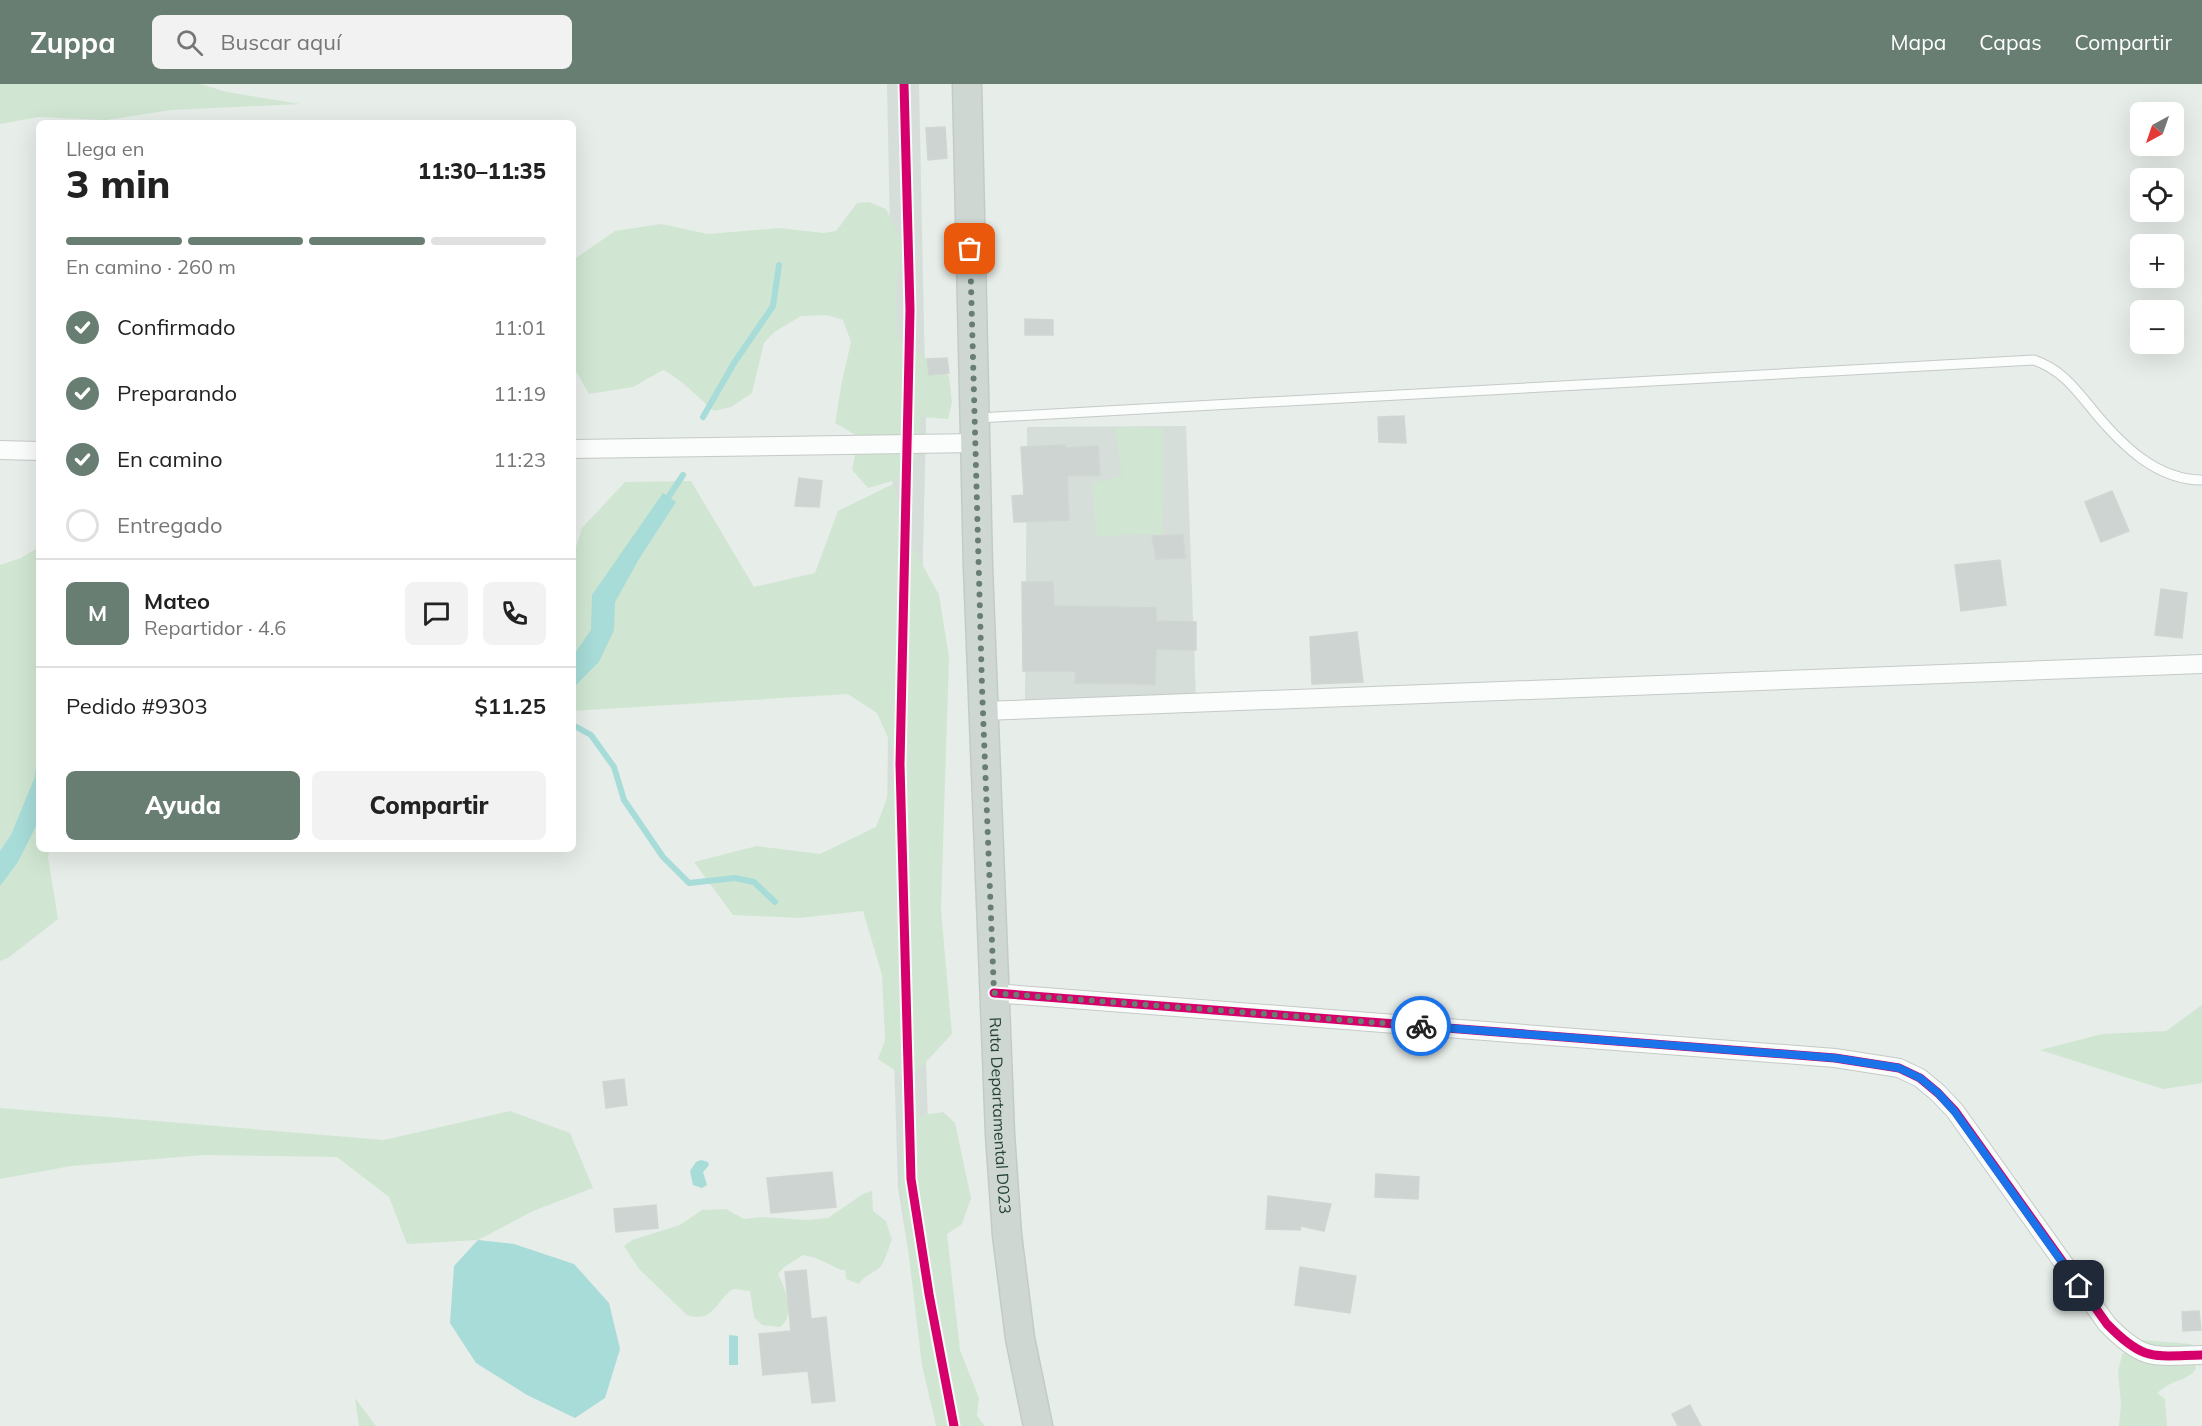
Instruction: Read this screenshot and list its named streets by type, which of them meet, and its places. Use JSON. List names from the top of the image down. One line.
{"streets":{"main road":["Ruta Departamental D023"]},"north":"bottom left","page":{"header":"Zuppa","search":"Buscar aquí","nav":["Mapa","Capas","Compartir"],"map_buttons":["+","−"],"heading":["3 min","Llega en","11:30–11:35"],"panel":["Mateo","Repartidor · 4.6","Pedido #9303","$11.25"],"bar":"En camino · 260 m","list":[["Confirmado","11:01"],["Preparando","11:19"],["En camino","11:23"],"Entregado"],"round":"M","buttons":["Ayuda","Compartir"]}}
